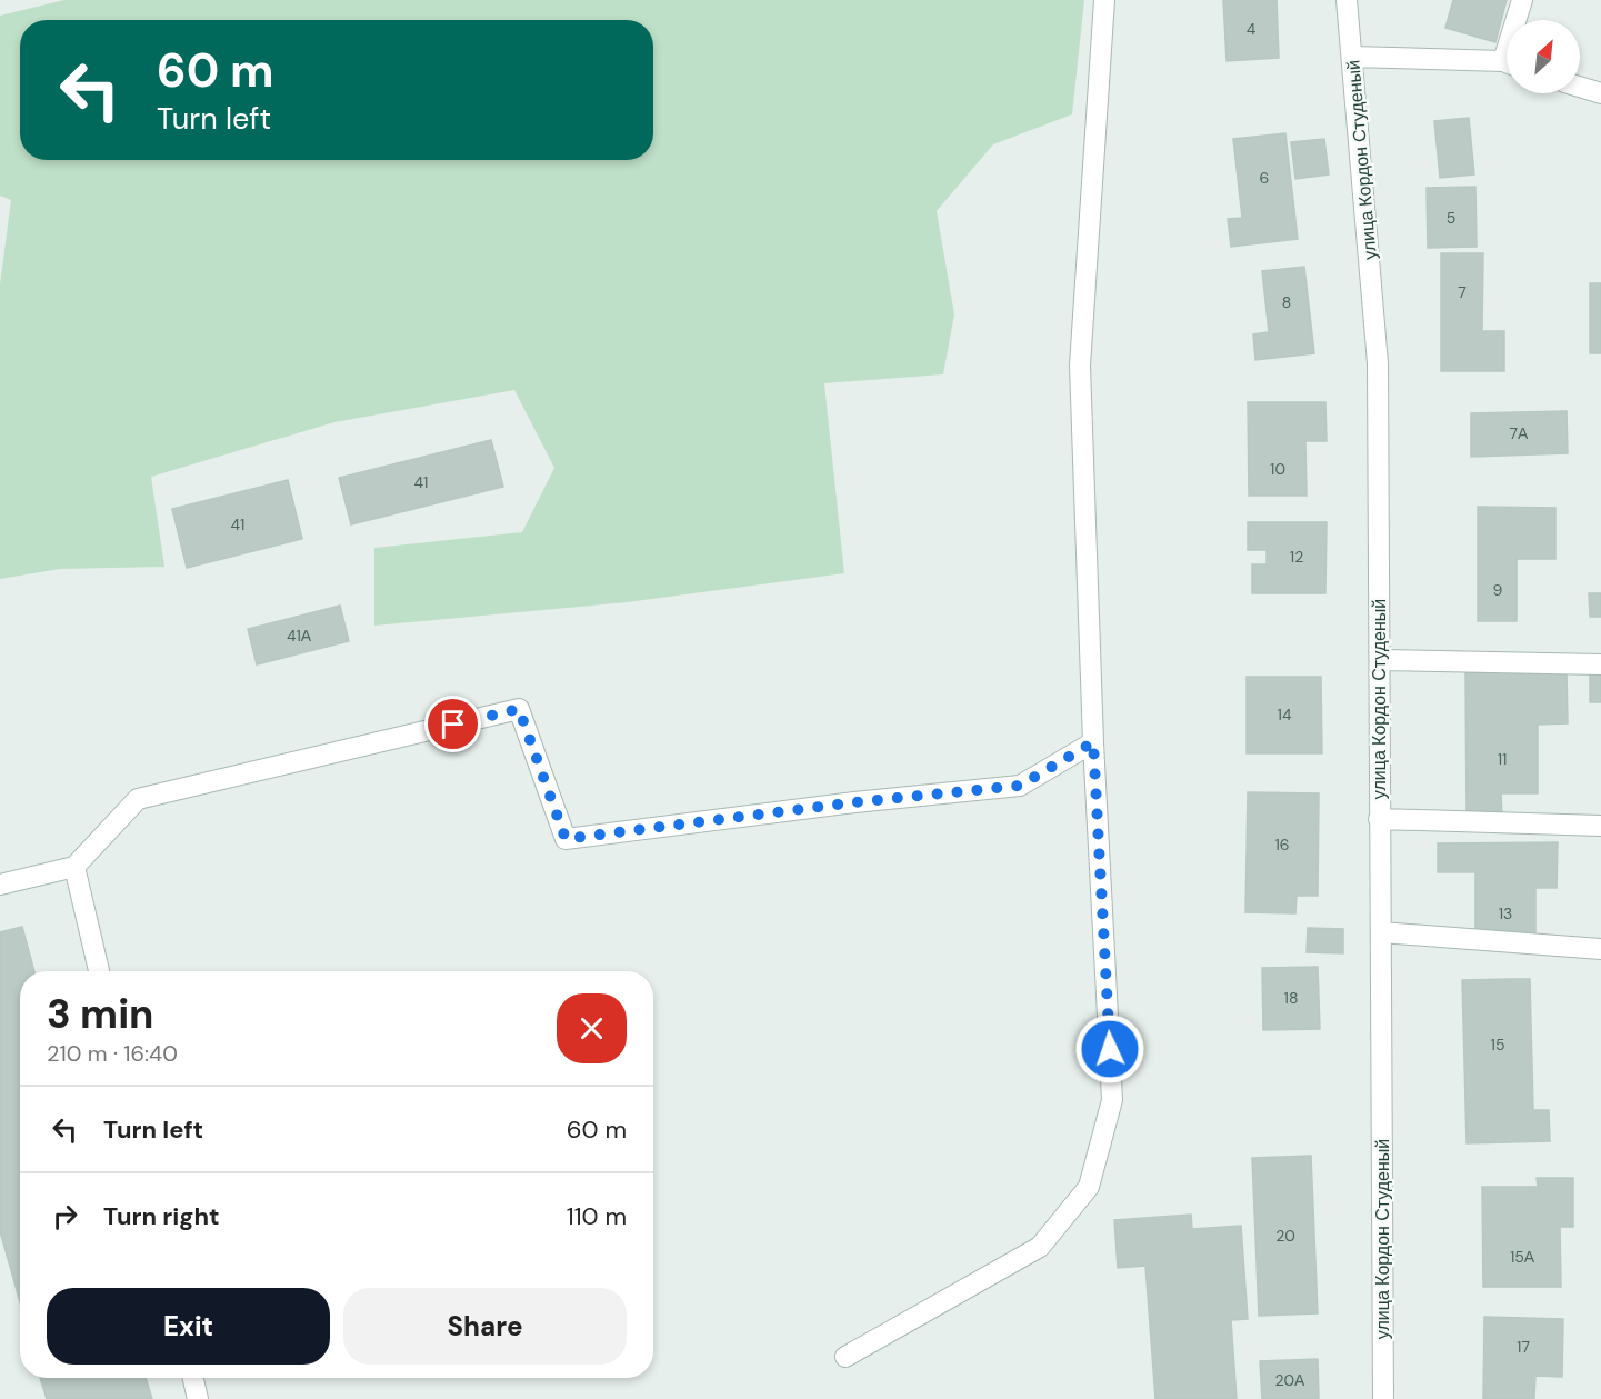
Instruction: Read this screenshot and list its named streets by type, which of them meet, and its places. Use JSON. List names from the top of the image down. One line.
{"streets":{"street":["улица Кордон Студеный"]},"house_numbers":["4","6","5","7","8","7А","10","41","41","12","9","41А","14","11","16","13","18","15","20","15А","17","20А"],"north":"top right","page":{"turn":["60 m","Turn left"],"heading":["3 min","210 m · 16:40"],"list":[{"name":"Turn left","value":"60 m"},{"name":"Turn right","value":"110 m"}],"buttons":["Exit","Share"]}}
